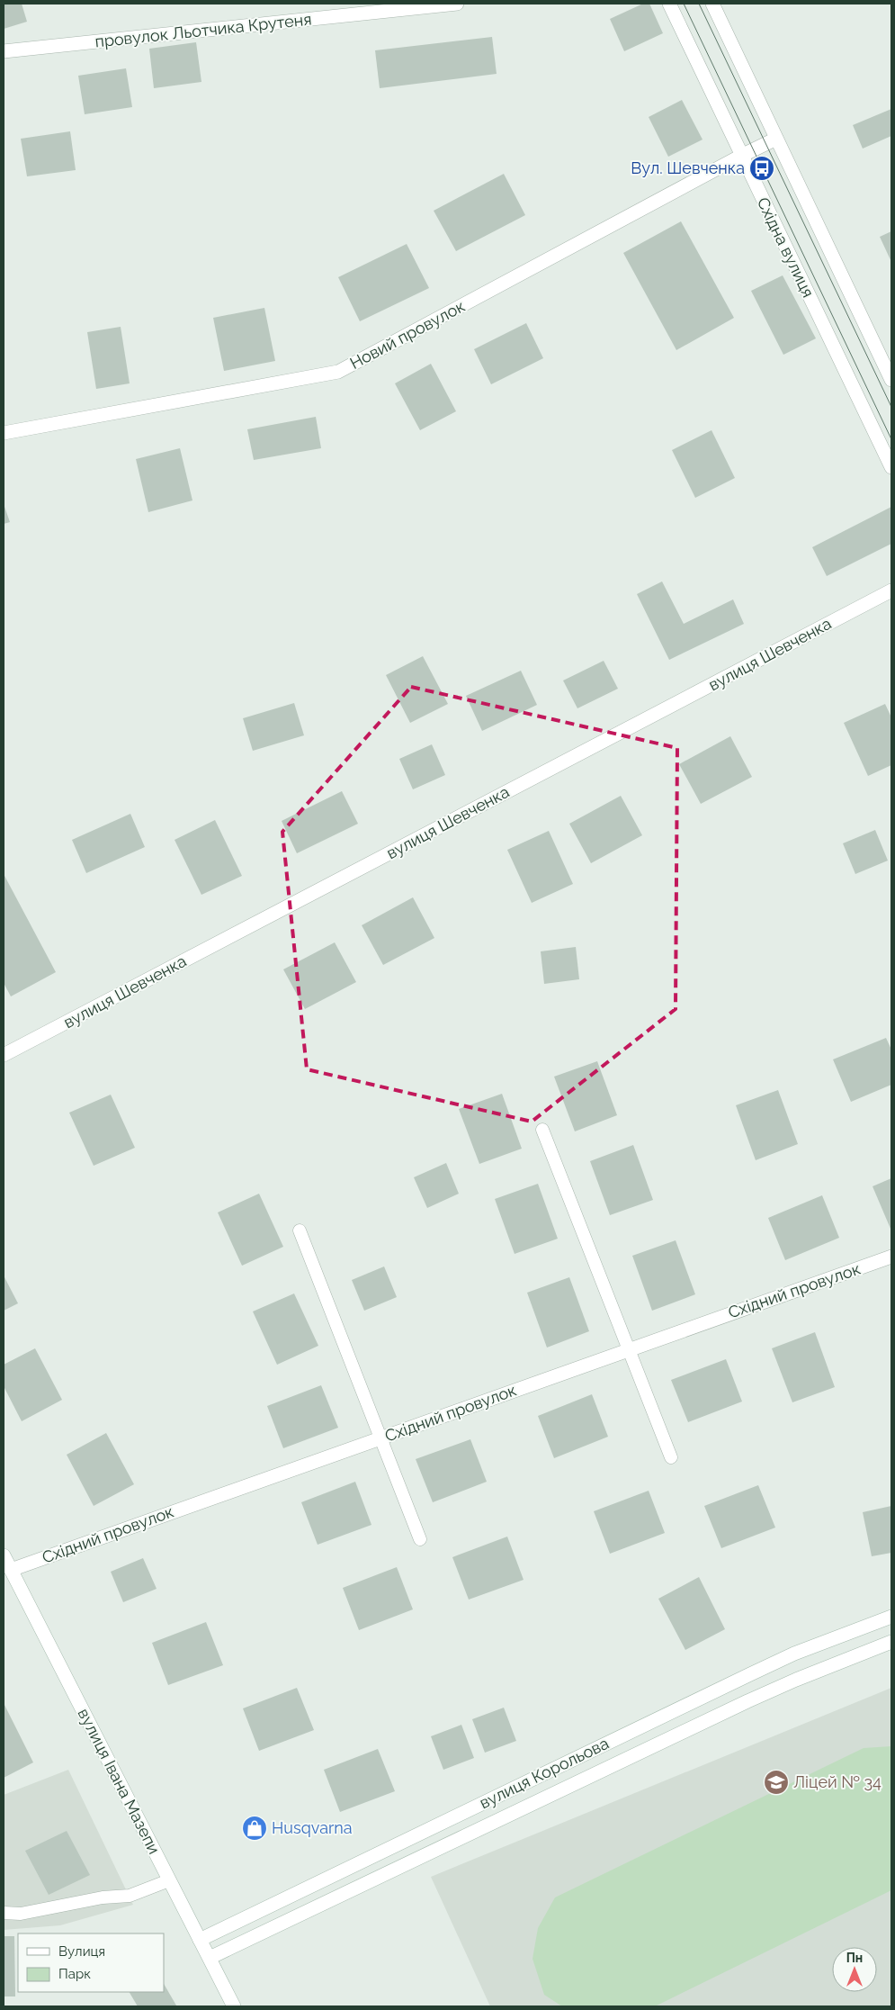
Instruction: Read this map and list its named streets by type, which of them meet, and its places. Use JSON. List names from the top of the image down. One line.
{"streets":{"street":["провулок Льотчика Крутеня","Східна вулиця","Новий провулок","вулиця Шевченка","Східний провулок","вулиця Корольова","вулиця Івана Мазепи"]},"crossings":[["Східна вулиця","Новий провулок"],["Східний провулок","вулиця Івана Мазепи"],["вулиця Корольова","вулиця Івана Мазепи"]],"places":{"bus stop":["Вул. Шевченка"],"school or university":["Ліцей № 34"],"shop":["Husqvarna"]},"legend":["Вулиця","Парк"],"north":"top"}
